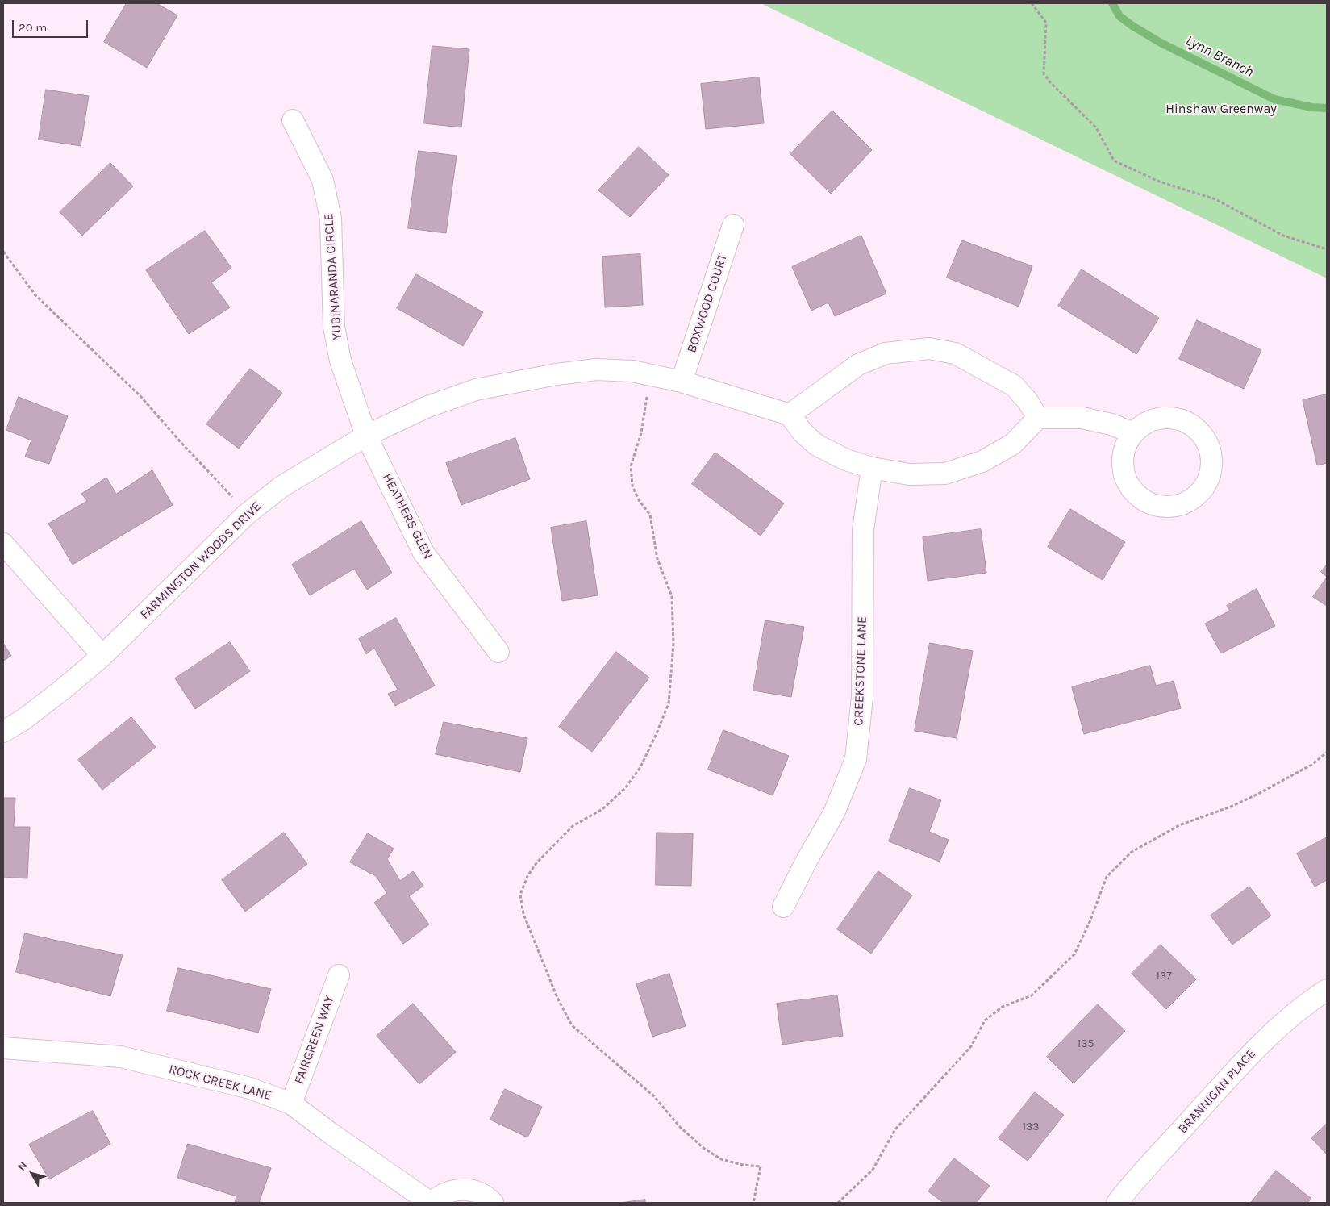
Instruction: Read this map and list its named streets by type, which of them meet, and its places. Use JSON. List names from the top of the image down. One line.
{"streets":{"street":["YUBINARANDA CIRCLE","BOXWOOD COURT","HEATHERS GLEN","FARMINGTON WOODS DRIVE","CREEKSTONE LANE","FAIRGREEN WAY","ROCK CREEK LANE","BRANNIGAN PLACE"]},"crossings":[["YUBINARANDA CIRCLE","HEATHERS GLEN"],["YUBINARANDA CIRCLE","FARMINGTON WOODS DRIVE"],["BOXWOOD COURT","FARMINGTON WOODS DRIVE"],["HEATHERS GLEN","FARMINGTON WOODS DRIVE"],["FAIRGREEN WAY","ROCK CREEK LANE"]],"water":["Lynn Branch"],"parks":["Hinshaw Greenway"],"house_numbers":["137","135","133"],"scale_bar":"20 m","north":"top left"}
